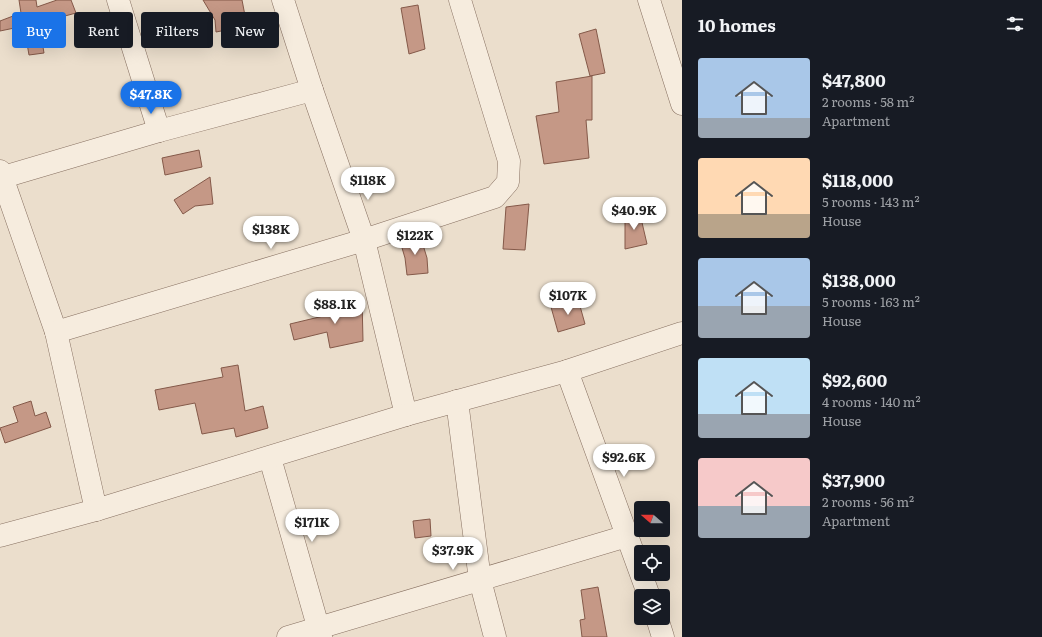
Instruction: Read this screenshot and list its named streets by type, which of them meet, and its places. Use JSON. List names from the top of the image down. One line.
{"north":"left","page":{"heading":"10 homes","chip":["Buy","Rent","Filters","New"],"list":[{"name":"$47,800","note":"2 rooms · 58 m² · Apartment"},{"name":"$118,000","note":"5 rooms · 143 m² · House"},{"name":"$138,000","note":"5 rooms · 163 m² · House"},{"name":"$92,600","note":"4 rooms · 140 m² · House"},{"name":"$37,900","note":"2 rooms · 56 m² · Apartment"}],"price":["$47.8K","$118K","$40.9K","$138K","$122K","$107K","$88.1K","$92.6K","$171K","$37.9K"]}}
